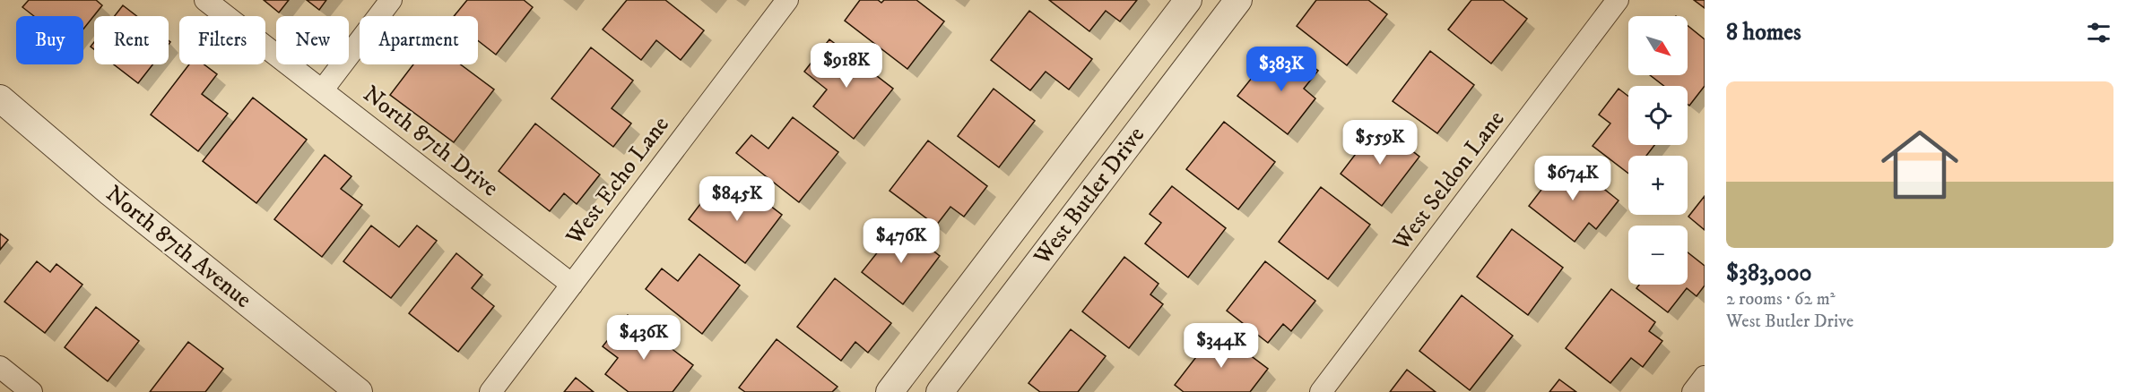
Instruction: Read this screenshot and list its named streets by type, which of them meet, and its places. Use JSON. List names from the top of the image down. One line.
{"streets":{"street":["North 87th Drive","West Echo Lane","West Seldon Lane","West Butler Drive","North 87th Avenue"]},"crossings":[["North 87th Drive","West Echo Lane"]],"north":"bottom right","page":{"heading":"8 homes","map_buttons":["+","−"],"chip":["Buy","Rent","Filters","New","Apartment"],"price":["$918K","$383K","$559K","$674K","$845K","$476K","$436K","$344K"],"list":[{"name":"$383,000","note":"2 rooms · 62 m² · West Butler Drive"}]}}
